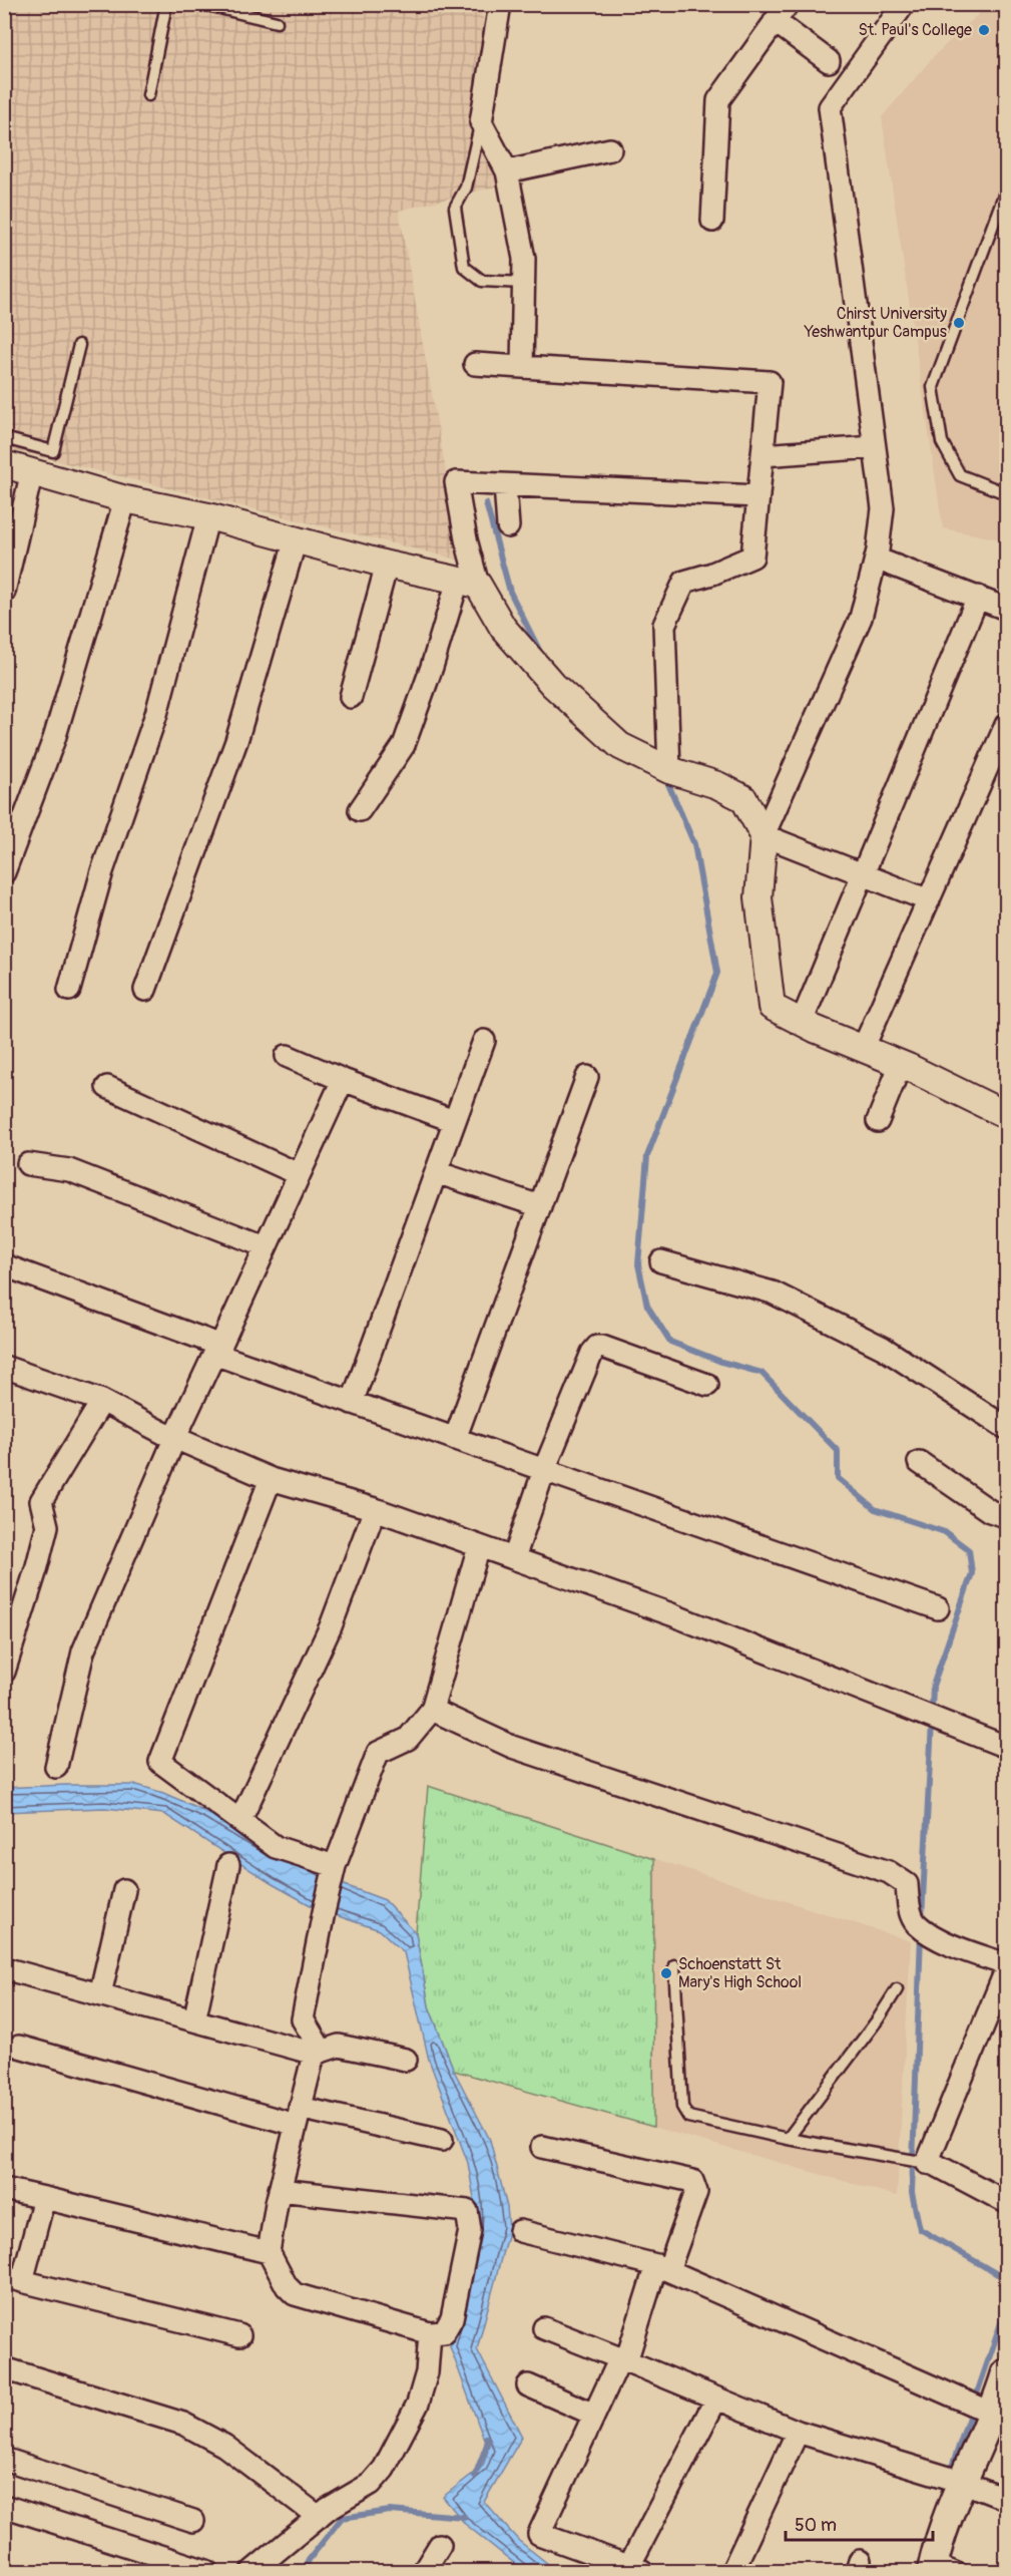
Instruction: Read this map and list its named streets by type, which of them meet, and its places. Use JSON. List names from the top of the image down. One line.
{"places":["St. Paul's College","Chirst University Yeshwantpur Campus","Schoenstatt St Mary's High School"],"scale_bar":"50 m"}
